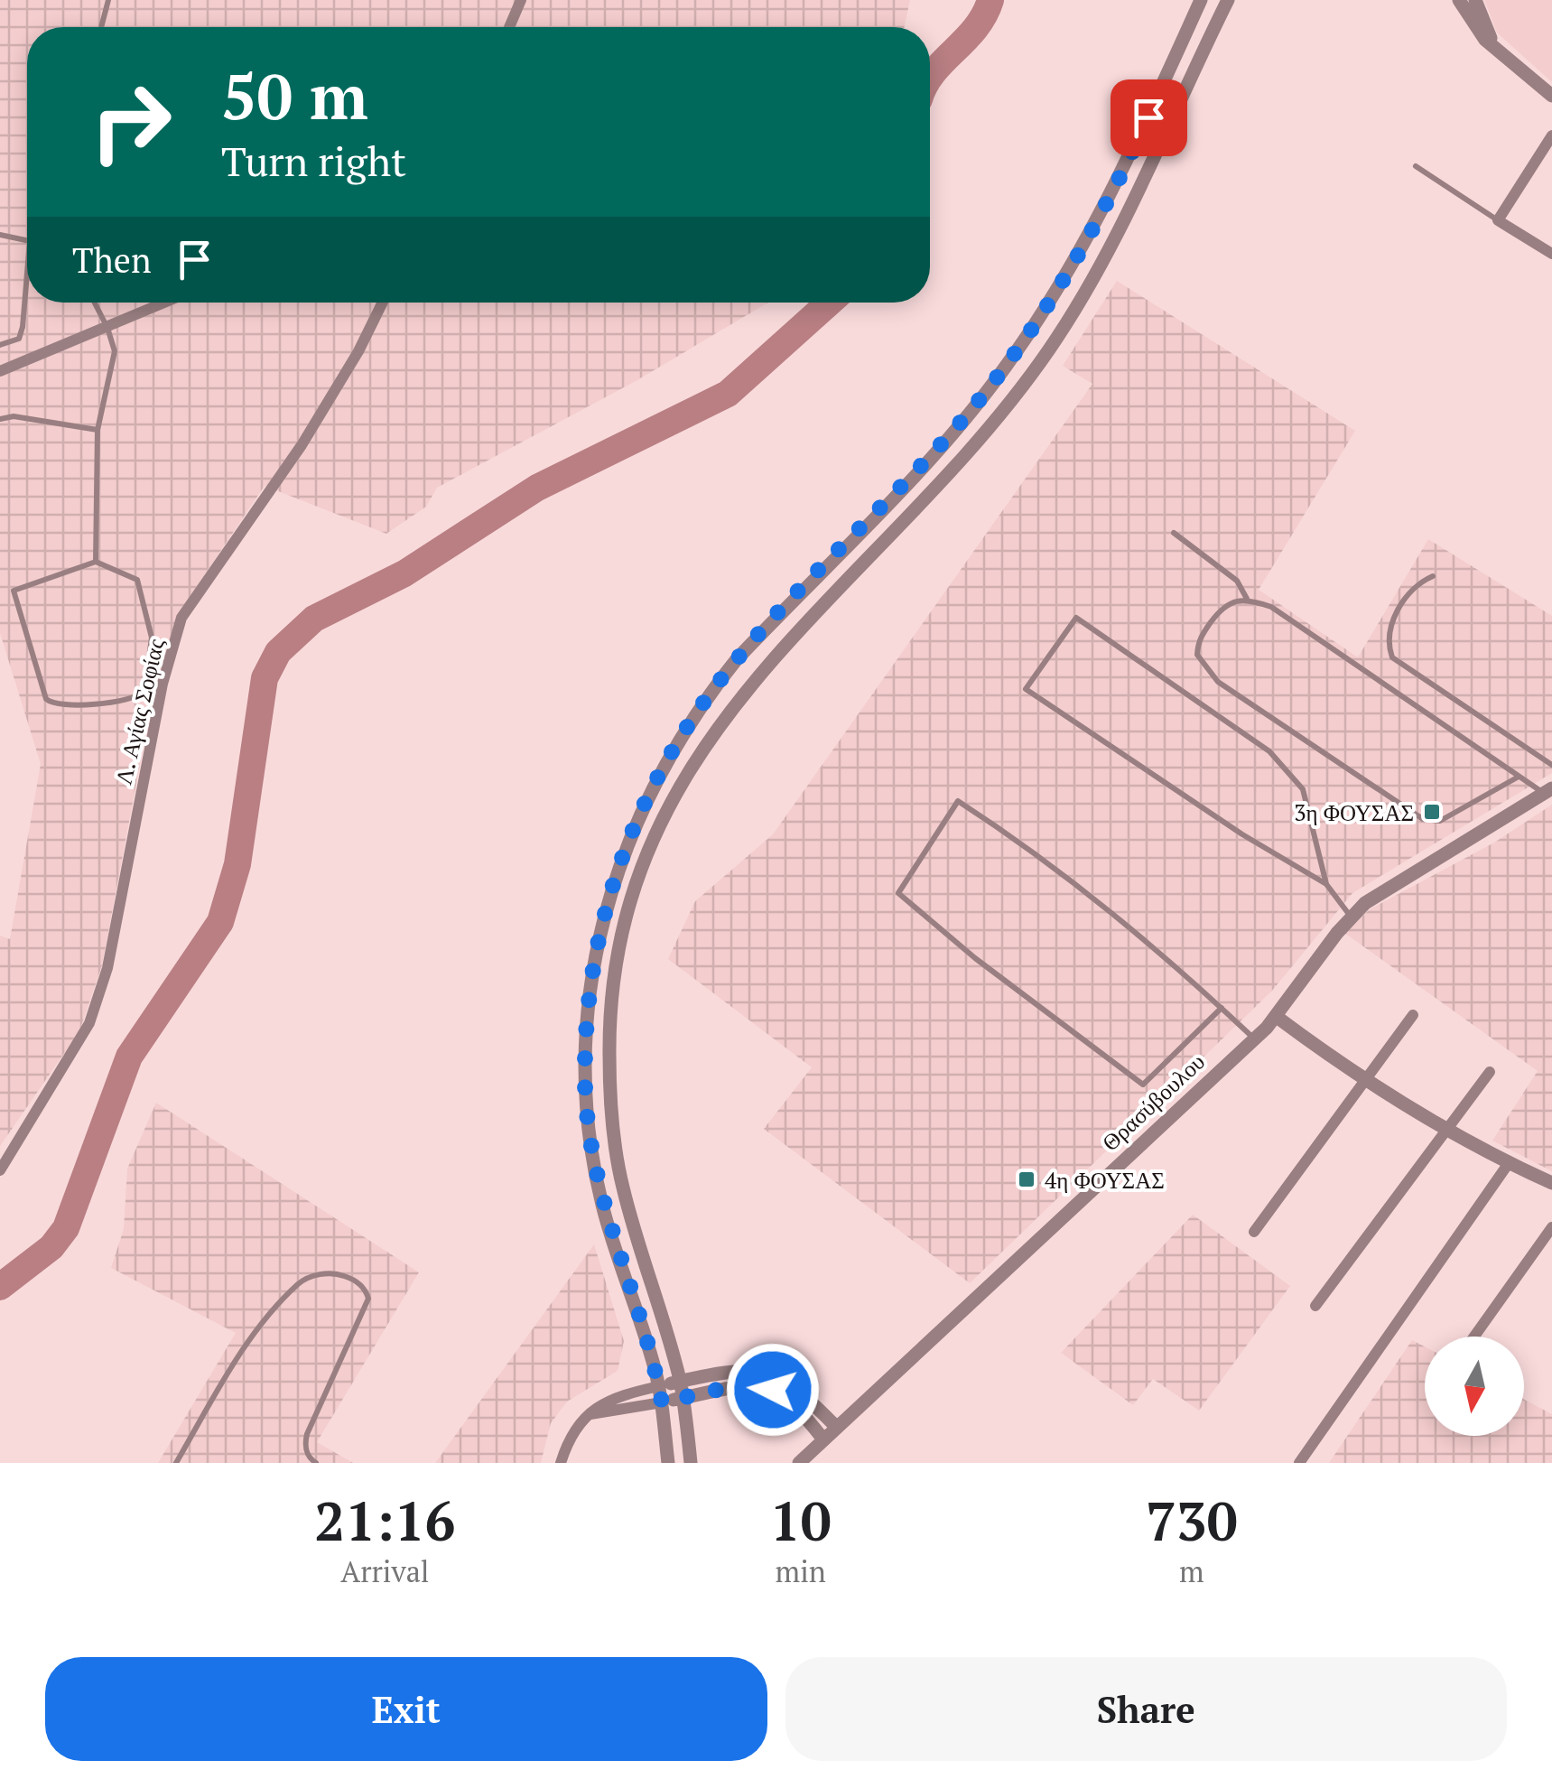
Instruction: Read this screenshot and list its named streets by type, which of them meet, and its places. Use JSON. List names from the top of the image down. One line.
{"streets":{"street":["Λ. Αγίας Σοφίας","Θρασύβουλου"]},"places":{"transit":["3η ΦΟΥΣΑΣ","4η ΦΟΥΣΑΣ"]},"north":"bottom","page":{"turn":["50 m","Turn right"],"then":"Then","eta":["21:16","Arrival","10","min","730","m"],"buttons":["Exit","Share"]}}
